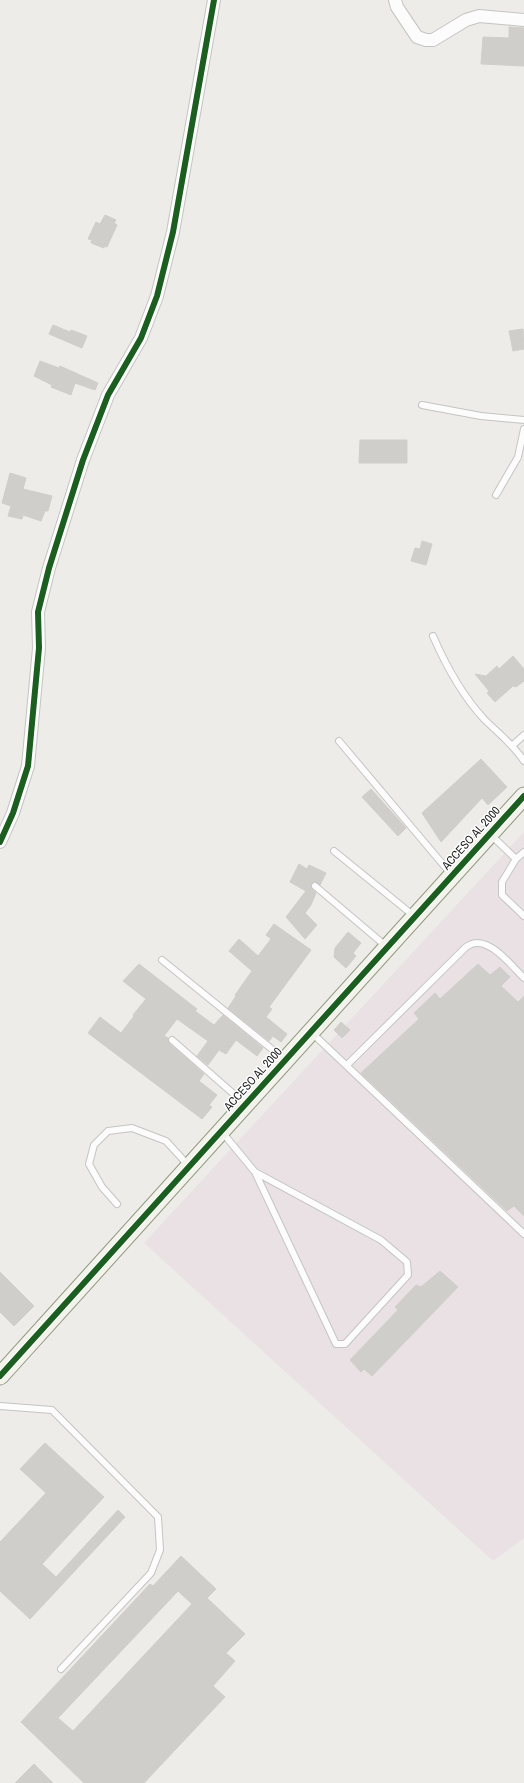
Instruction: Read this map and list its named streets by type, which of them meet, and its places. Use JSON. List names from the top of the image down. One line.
{"streets":{"street":["ACCESO AL 2000"]}}
